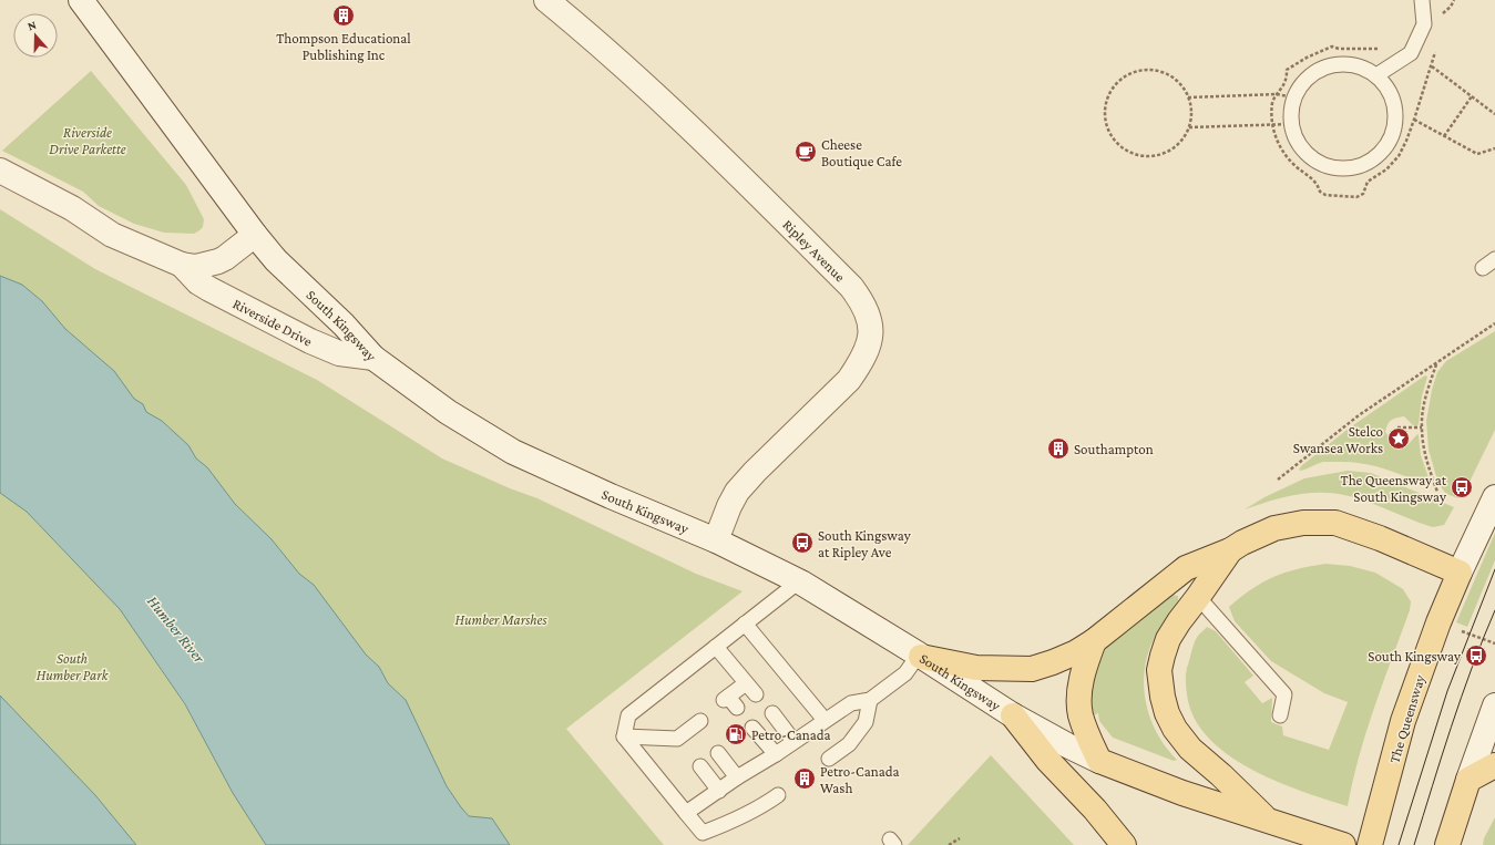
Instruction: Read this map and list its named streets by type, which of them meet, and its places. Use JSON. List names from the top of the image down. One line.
{"streets":{"main road":["South Kingsway","The Queensway"],"street":["Ripley Avenue","Riverside Drive"]},"crossings":[["Ripley Avenue","South Kingsway"],["Riverside Drive","South Kingsway"]],"water":["Humber River"],"parks":["Riverside Drive Parkette","Humber Marshes","South Humber Park"],"places":{"building":["Thompson Educational Publishing Inc","Southampton","Petro-Canada Wash"],"cafe":["Cheese Boutique Cafe"],"place":["Stelco Swansea Works"],"bus stop":["The Queensway at South Kingsway","South Kingsway at Ripley Ave","South Kingsway"],"fuel station":["Petro-Canada"]},"north":"top"}
